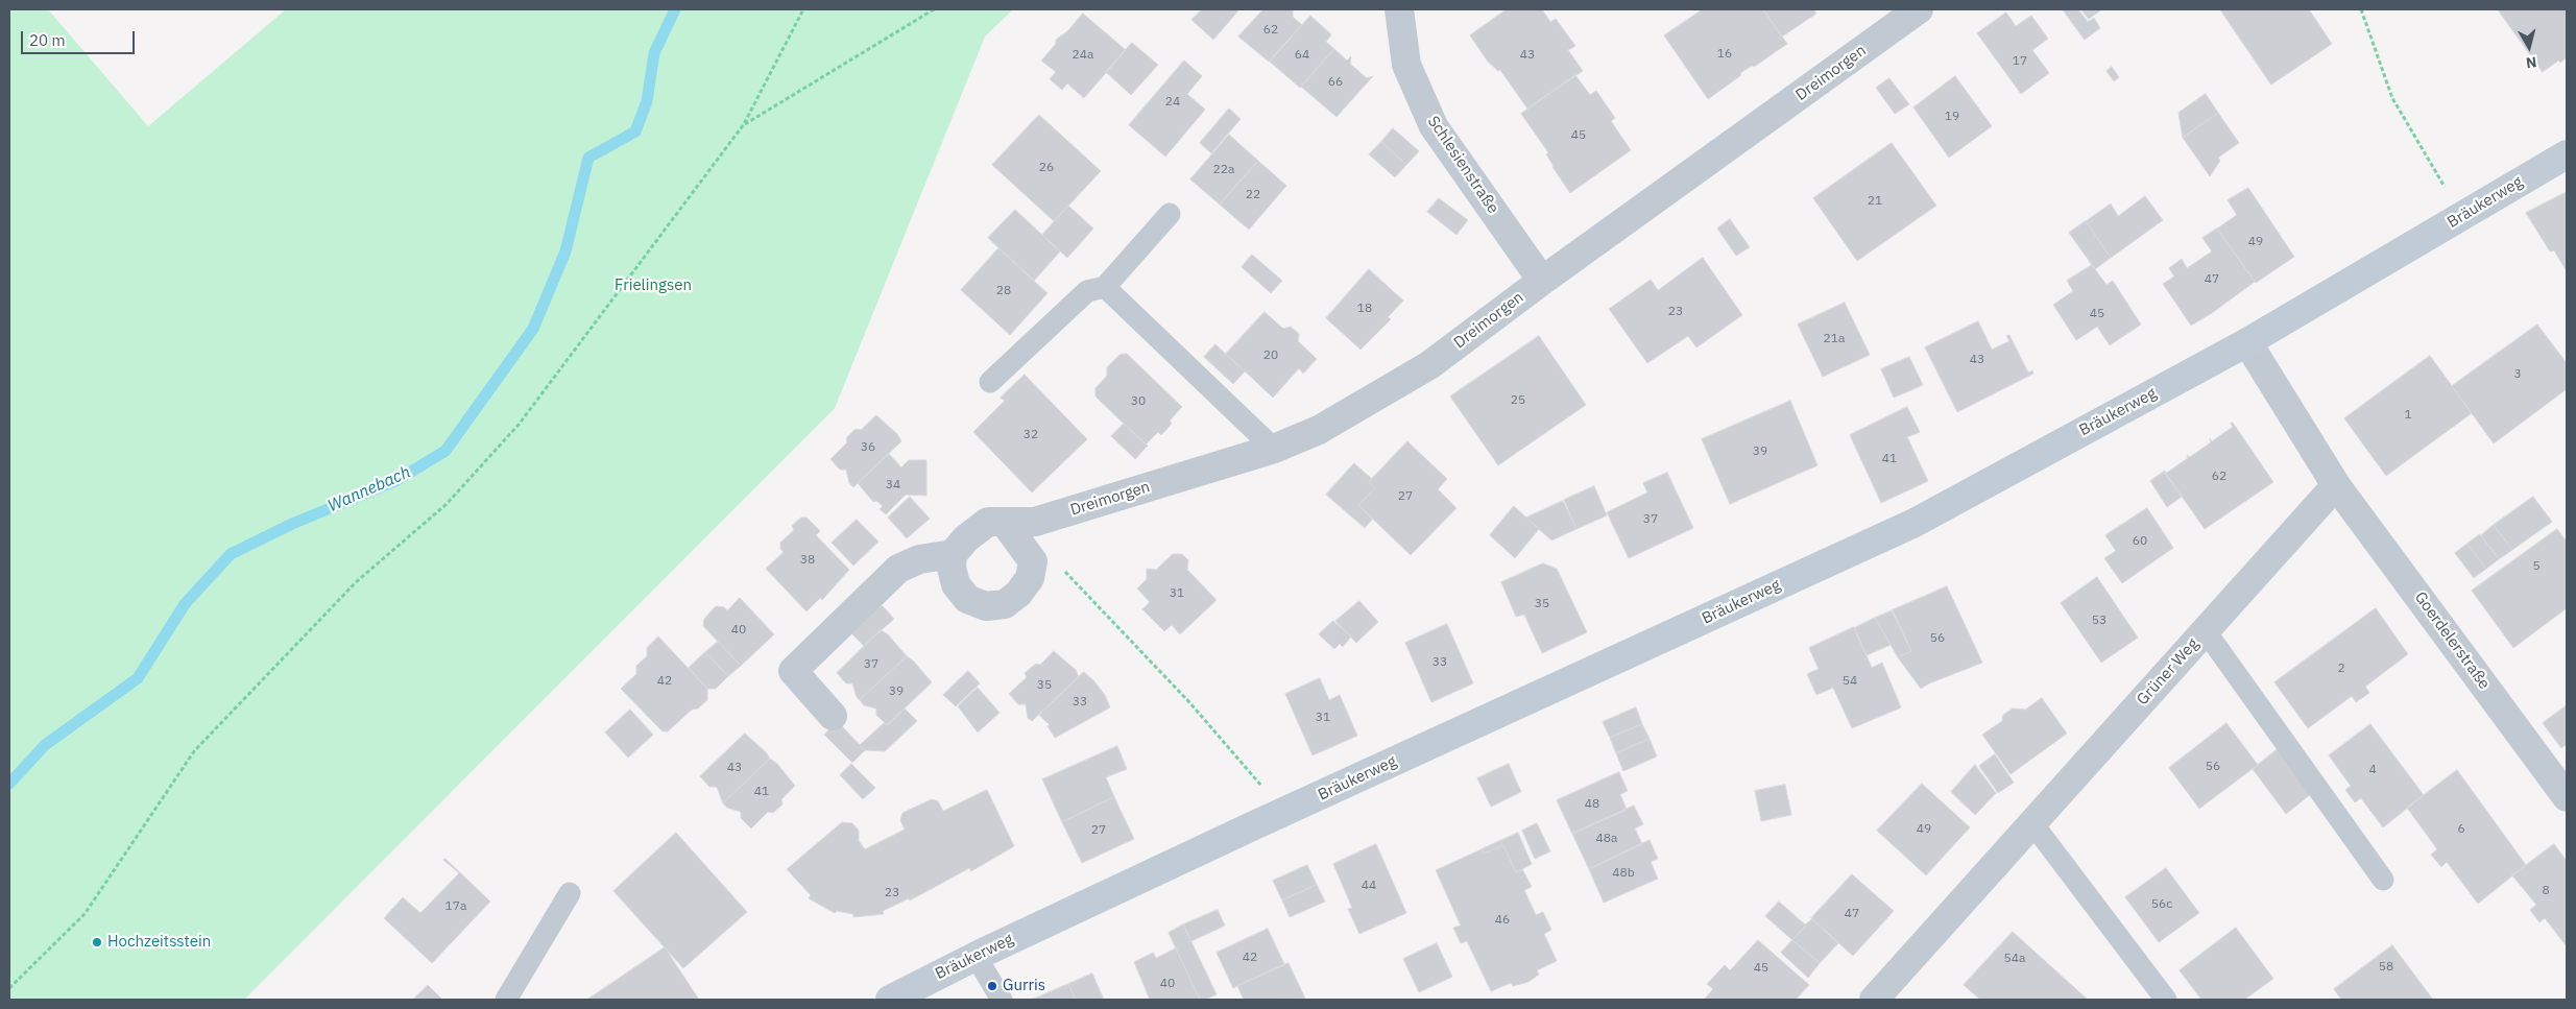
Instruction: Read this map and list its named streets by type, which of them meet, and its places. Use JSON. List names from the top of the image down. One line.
{"streets":{"main road":["Bräukerweg"],"street":["Dreimorgen","Schlesienstraße","Goerdelerstraße","Grüner Weg"]},"crossings":[["Dreimorgen","Schlesienstraße"],["Goerdelerstraße","Grüner Weg"]],"water":["Wannebach"],"parks":["Frielingsen"],"places":["Hochzeitsstein","Gurris"],"house_numbers":["62","16","24a","64","43","17","66","24","19","45","26","22a","22","21","49","47","28","18","23","45","21a","20","43","3","25","30","1","32","36","39","41","62","34","27","37","60","38","5","31","35","53","40","56","33","37","2","42","54","35","39","33","31","56","43","4","41","48","49","6","27","48a","48b","44","8","23","56c","17a","47","46","42","54a","58","45","40"],"scale_bar":"20 m","north":"bottom"}
